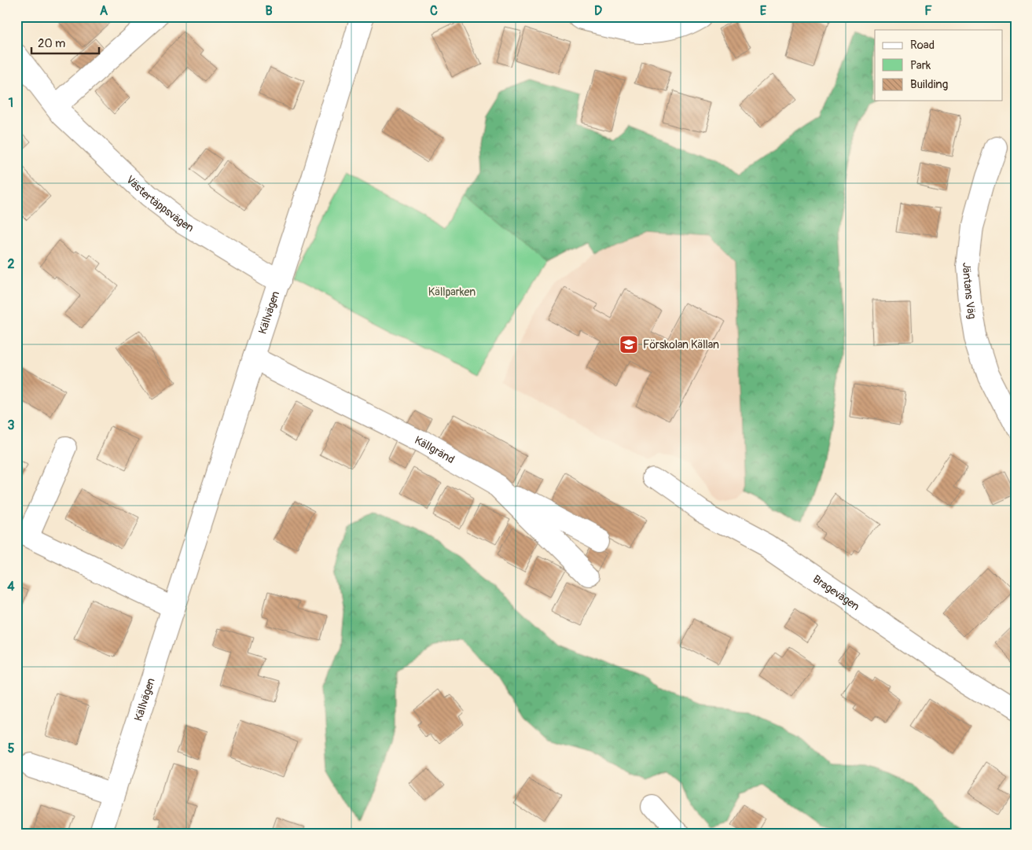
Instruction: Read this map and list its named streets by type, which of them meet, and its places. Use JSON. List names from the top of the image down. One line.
{"streets":{"street":["Västertäppsvägen","Jäntans Väg","Källvägen","Källgränd","Bragevägen"]},"crossings":[["Västertäppsvägen","Källvägen"],["Källvägen","Källgränd"]],"parks":["Källparken"],"places":{"school or university":["Förskolan Källan"]},"legend":["Road","Park","Building"],"scale_bar":"20 m","grid":{"columns":["A","B","C","D","E","F"],"rows":["1","2","3","4","5"]}}
